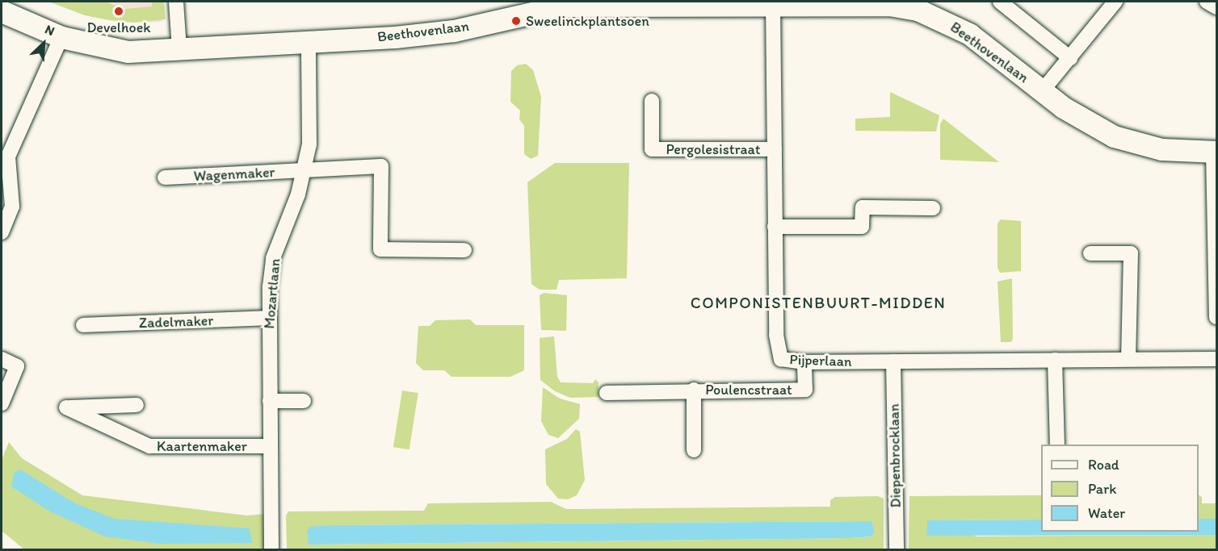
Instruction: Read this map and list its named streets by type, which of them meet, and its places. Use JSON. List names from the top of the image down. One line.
{"streets":{"street":["Beethovenlaan","Pergolesistraat","Wagenmaker","Mozartlaan","Zadelmaker","Pijperlaan","Poulencstraat","Kaartenmaker","Diepenbrocklaan"]},"crossings":[["Beethovenlaan","Mozartlaan"],["Beethovenlaan","Pijperlaan"],["Pergolesistraat","Pijperlaan"],["Wagenmaker","Mozartlaan"],["Mozartlaan","Zadelmaker"],["Mozartlaan","Kaartenmaker"],["Pijperlaan","Poulencstraat"],["Pijperlaan","Diepenbrocklaan"]],"districts":["COMPONISTENBUURT-MIDDEN"],"places":["Develhoek","Sweelinckplantsoen"],"legend":["Road","Park","Water"],"north":"top right"}
